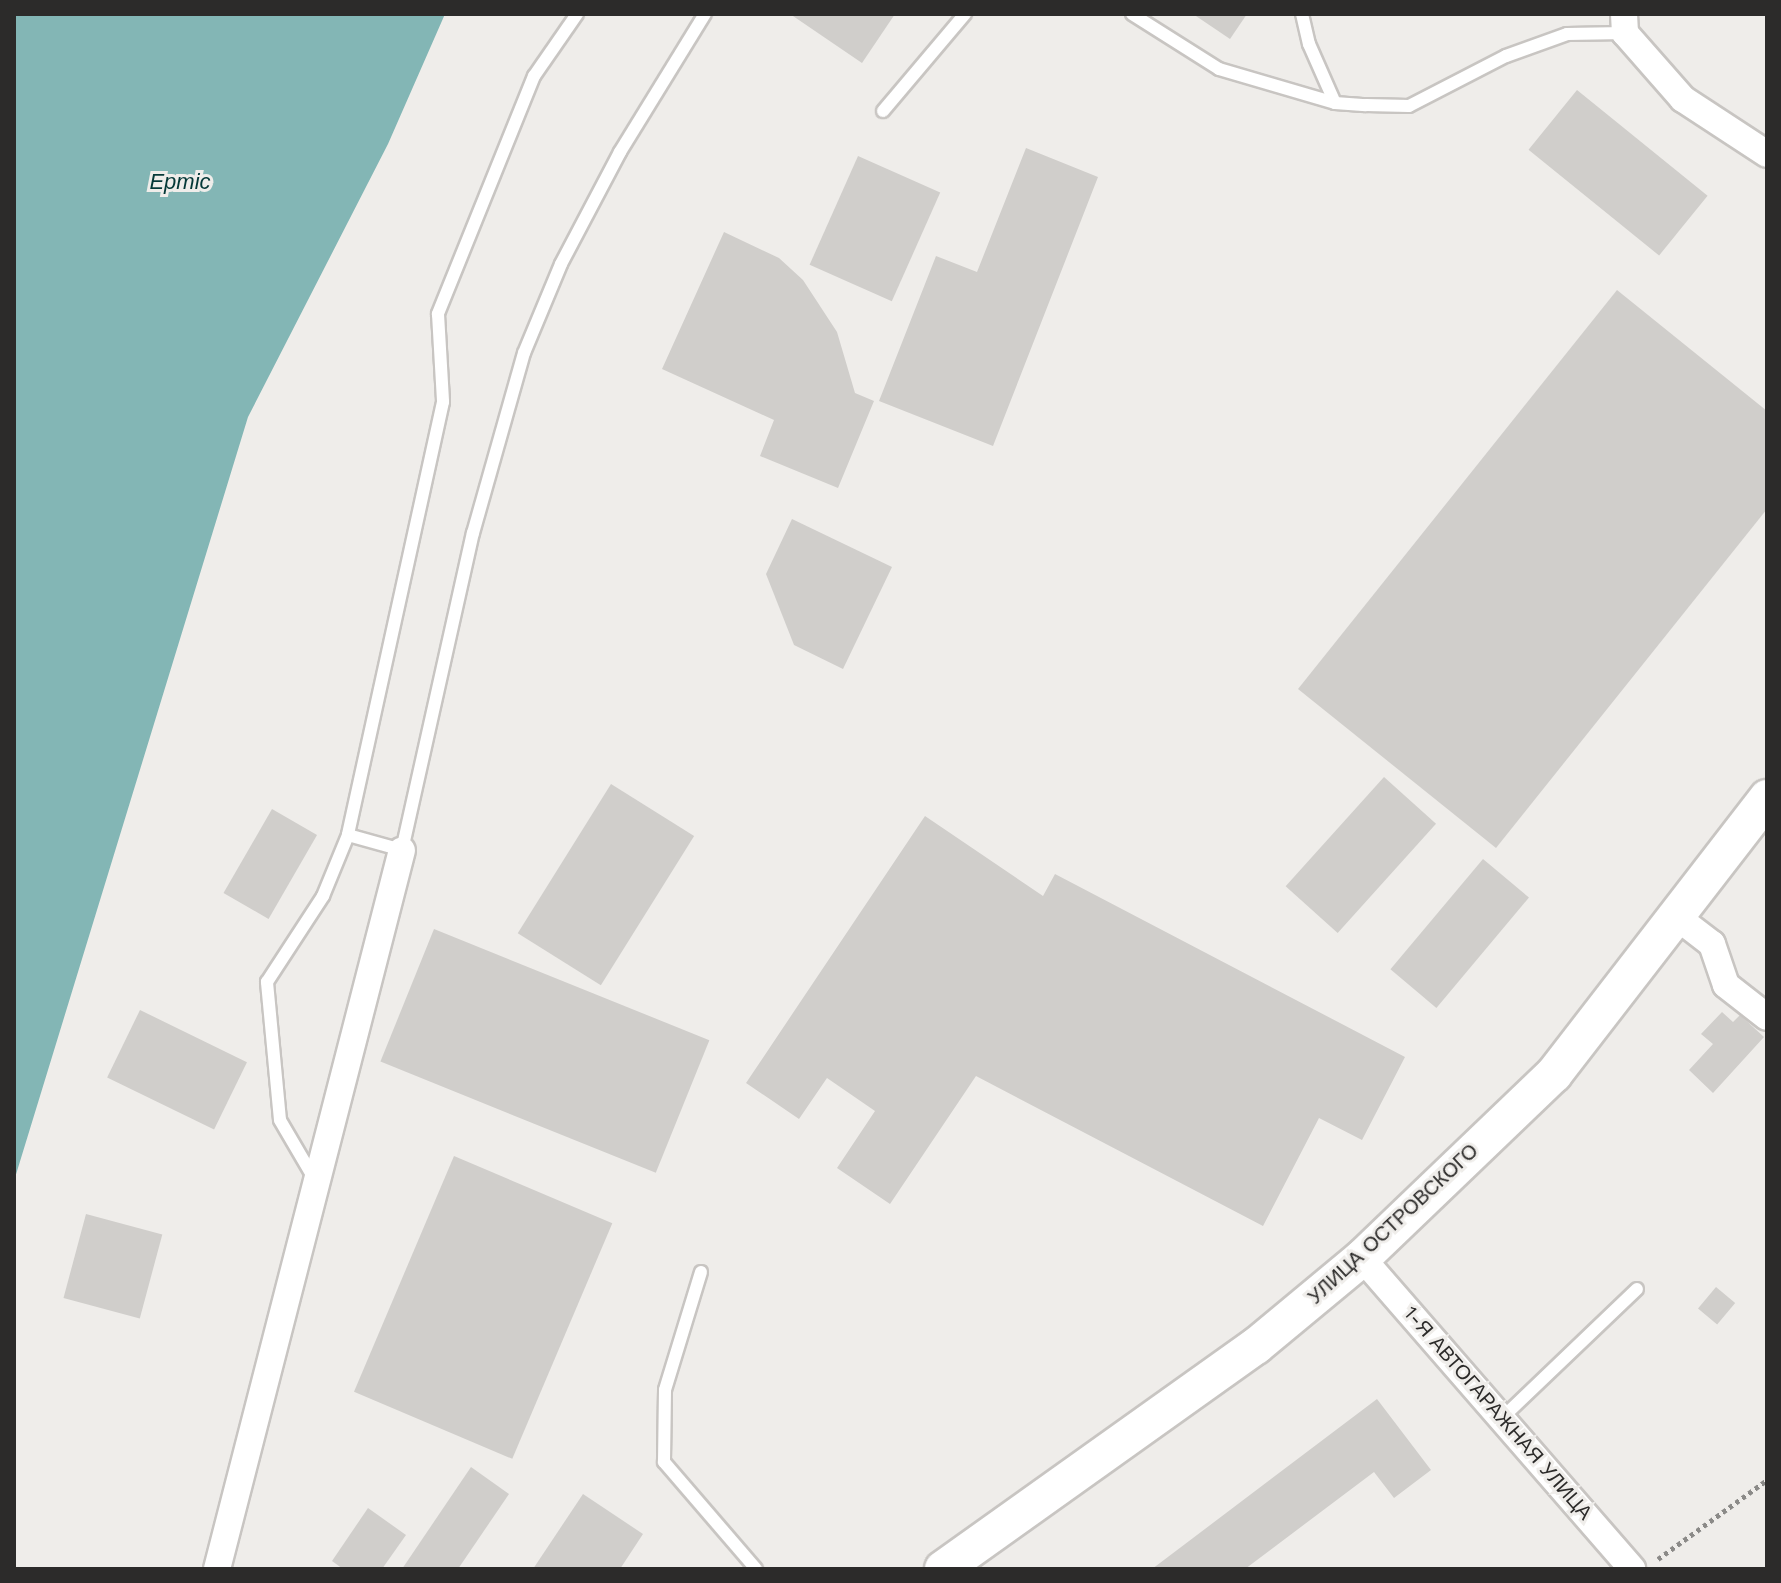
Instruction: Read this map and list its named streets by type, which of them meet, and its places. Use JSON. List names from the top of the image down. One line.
{"streets":{"main road":["УЛИЦА ОСТРОВСКОГО"],"street":["1-Я АВТОГАРАЖНАЯ УЛИЦА"]},"crossings":[["УЛИЦА ОСТРОВСКОГО","1-Я АВТОГАРАЖНАЯ УЛИЦА"]],"water":["Ертіс"]}
